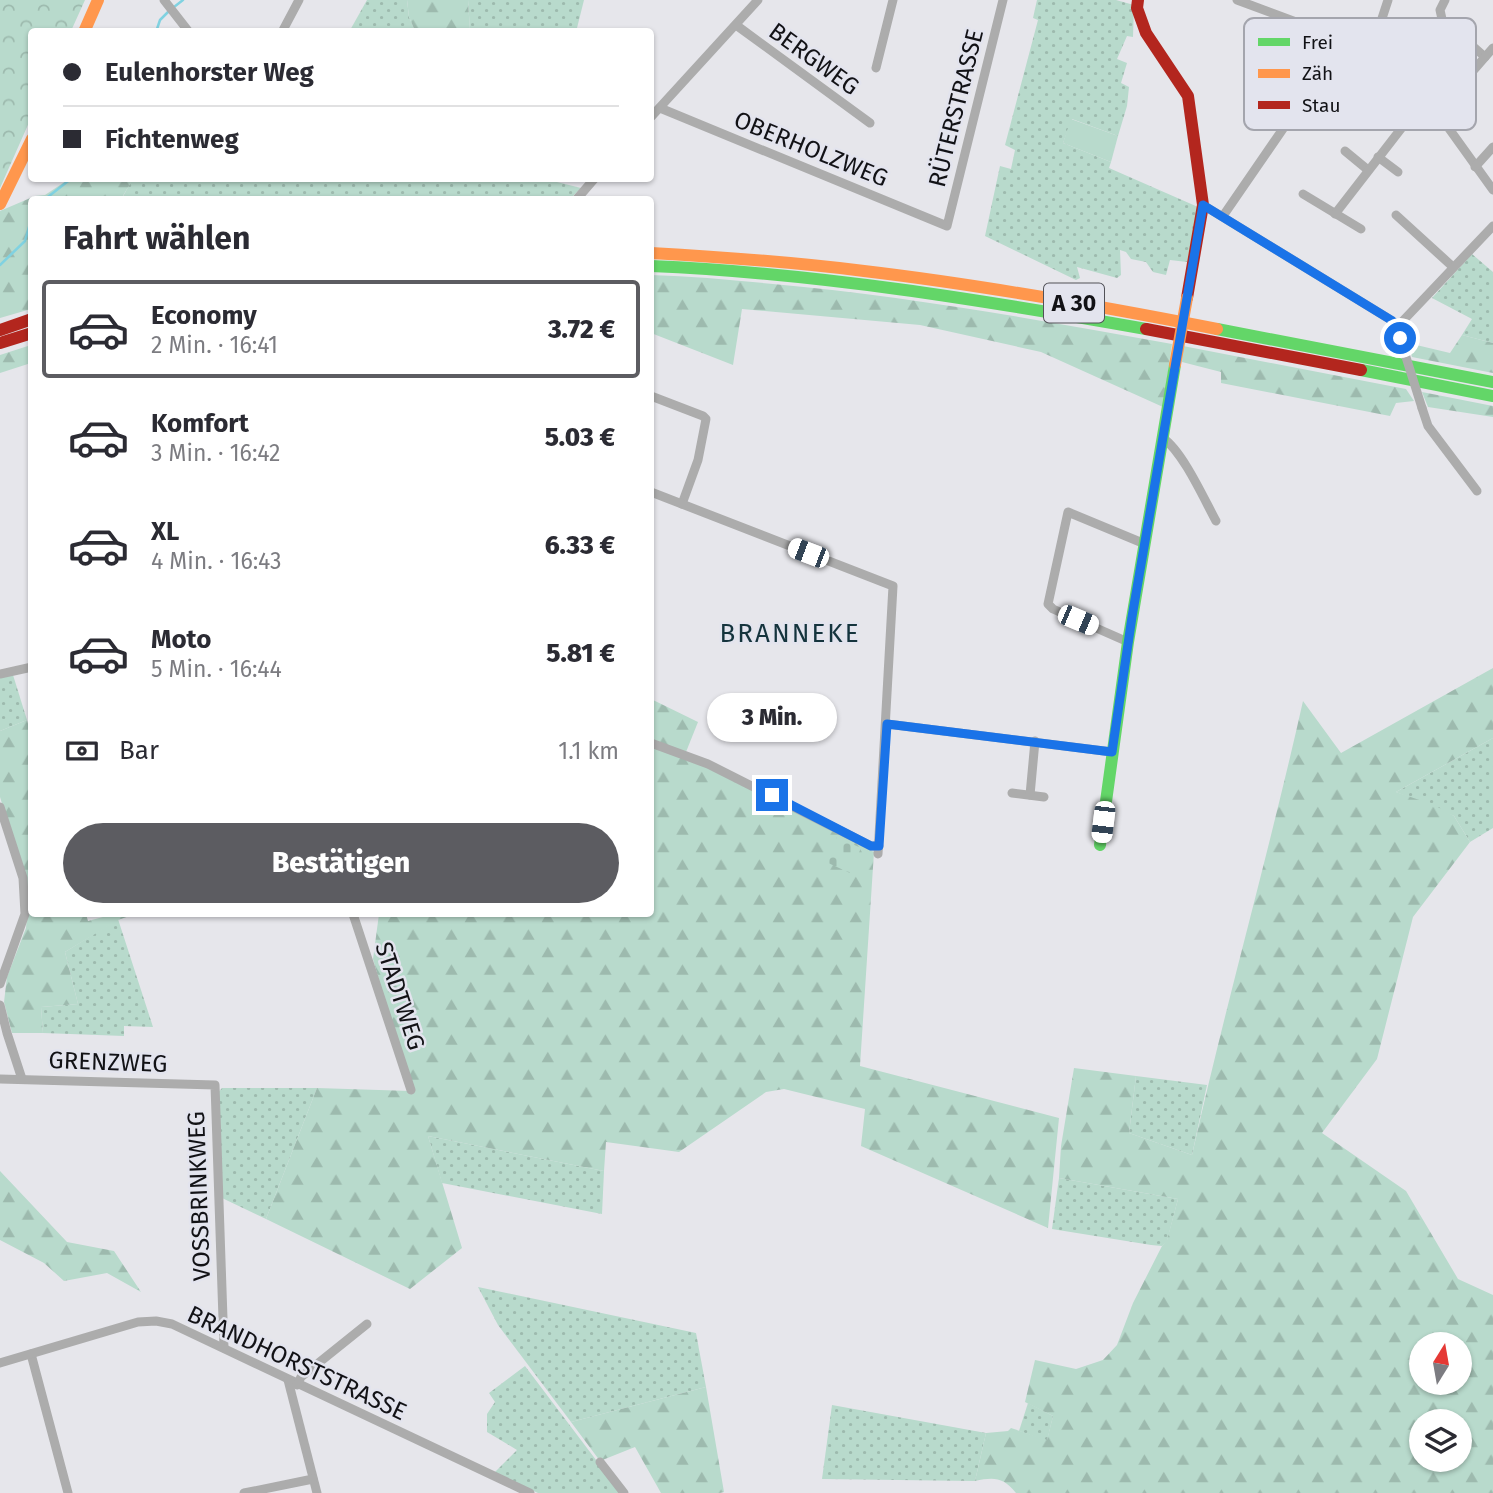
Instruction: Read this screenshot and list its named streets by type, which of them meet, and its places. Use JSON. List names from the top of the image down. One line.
{"streets":{"main road":["A 30"],"street":["BERGWEG","RÜTERSTRASSE","OBERHOLZWEG","STADTWEG","GRENZWEG","VOSSBRINKWEG","BRANDHORSTSTRASSE"]},"crossings":[["RÜTERSTRASSE","OBERHOLZWEG"],["GRENZWEG","VOSSBRINKWEG"],["VOSSBRINKWEG","BRANDHORSTSTRASSE"]],"districts":["BRANNEKE"],"legend":["Frei","Zäh","Stau"],"north":"top","page":{"banner":["Eulenhorster Weg","Fichtenweg"],"heading":"Fahrt wählen","list":[{"name":"Economy","note":"2 Min. · 16:41","value":"3.72 €"},{"name":"Komfort","note":"3 Min. · 16:42","value":"5.03 €"},{"name":"XL","note":"4 Min. · 16:43","value":"6.33 €"},{"name":"Moto","note":"5 Min. · 16:44","value":"5.81 €"}],"bubble":"3 Min.","pay":["Bar","1.1 km"],"buttons":"Bestätigen"}}
